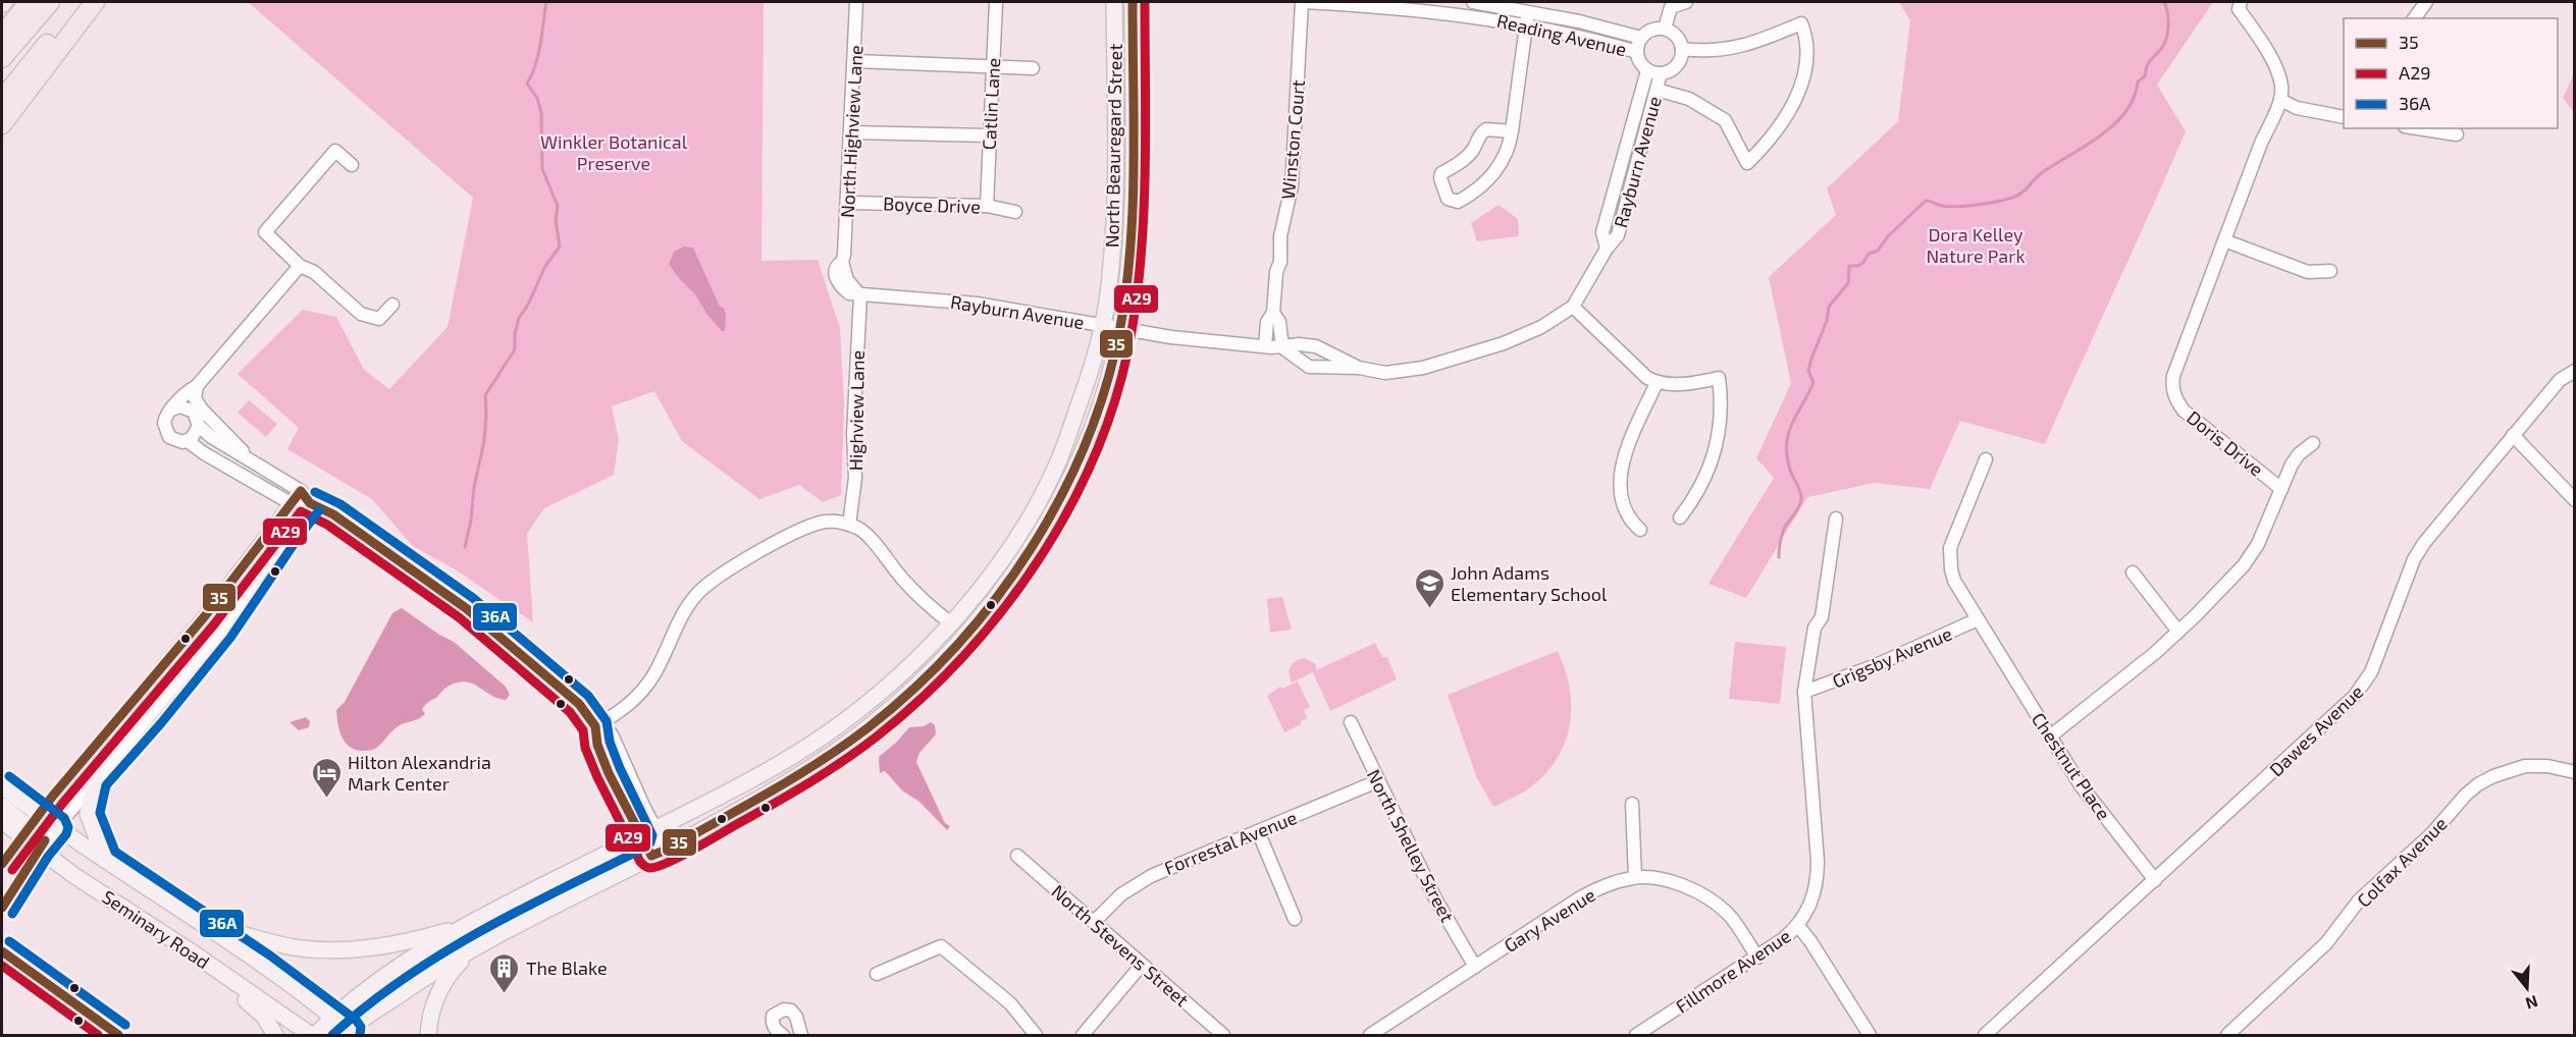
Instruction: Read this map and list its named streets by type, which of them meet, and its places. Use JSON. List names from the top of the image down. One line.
{"streets":{"main road":["North Beauregard Street","Seminary Road"],"street":["Reading Avenue","Catlin Lane","North Highview Lane","Winston Court","Rayburn Avenue","Boyce Drive","Highview Lane","Doris Drive","Grigsby Avenue","Dawes Avenue","Chestnut Place","Forrestal Avenue","North Shelley Street","Colfax Avenue","Gary Avenue","North Stevens Street","Fillmore Avenue"]},"crossings":[["Reading Avenue","Winston Court"],["Reading Avenue","Rayburn Avenue"],["Catlin Lane","Boyce Drive"],["North Highview Lane","Rayburn Avenue"],["North Highview Lane","Boyce Drive"],["North Highview Lane","Highview Lane"],["Winston Court","Rayburn Avenue"],["North Beauregard Street","Rayburn Avenue"],["North Beauregard Street","Seminary Road"],["Rayburn Avenue","Highview Lane"],["Doris Drive","Chestnut Place"],["Grigsby Avenue","Chestnut Place"],["Dawes Avenue","Chestnut Place"],["Forrestal Avenue","North Shelley Street"],["Forrestal Avenue","North Stevens Street"],["North Shelley Street","Gary Avenue"],["Gary Avenue","Fillmore Avenue"]],"parks":["Winkler Botanical Preserve","Dora Kelley Nature Park"],"places":{"school or university":["John Adams Elementary School"],"hotel":["Hilton Alexandria Mark Center"],"building":["The Blake"]},"lines":["transit line 35","transit line A29","transit line 36A"],"legend":["35","A29","36A"],"north":"bottom"}
